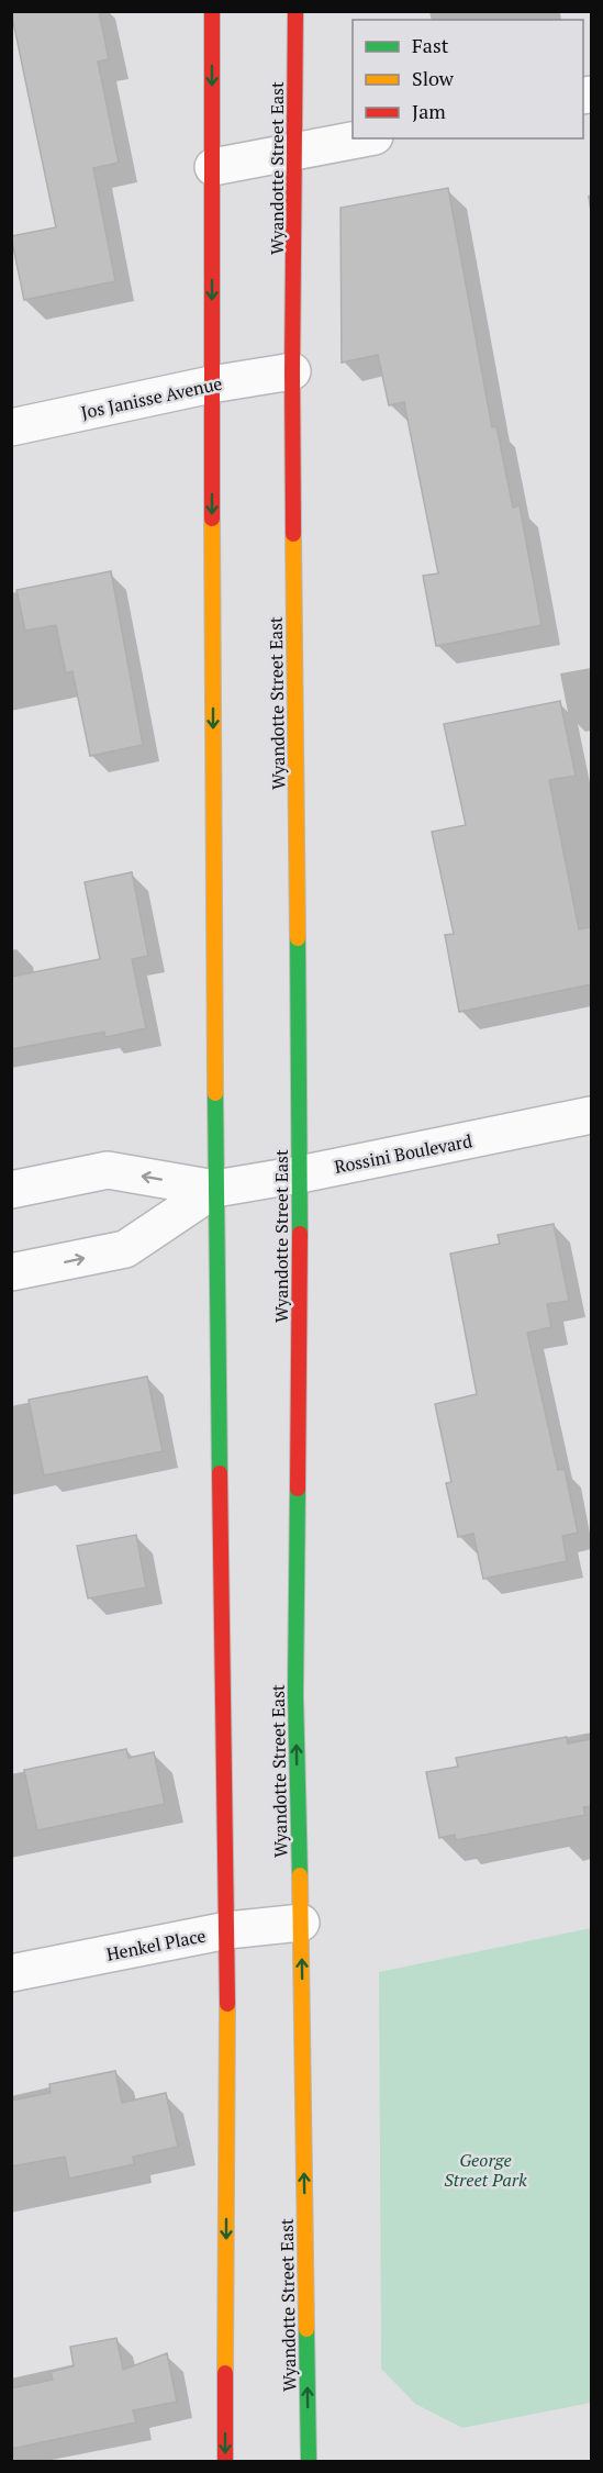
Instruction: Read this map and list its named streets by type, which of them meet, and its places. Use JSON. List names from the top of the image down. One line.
{"streets":{"main road":["Wyandotte Street East"],"street":["Jos Janisse Avenue","Rossini Boulevard","Henkel Place"]},"crossings":[["Wyandotte Street East","Jos Janisse Avenue"],["Wyandotte Street East","Rossini Boulevard"],["Wyandotte Street East","Henkel Place"]],"parks":["George Street Park"],"legend":["Fast","Slow","Jam"]}
